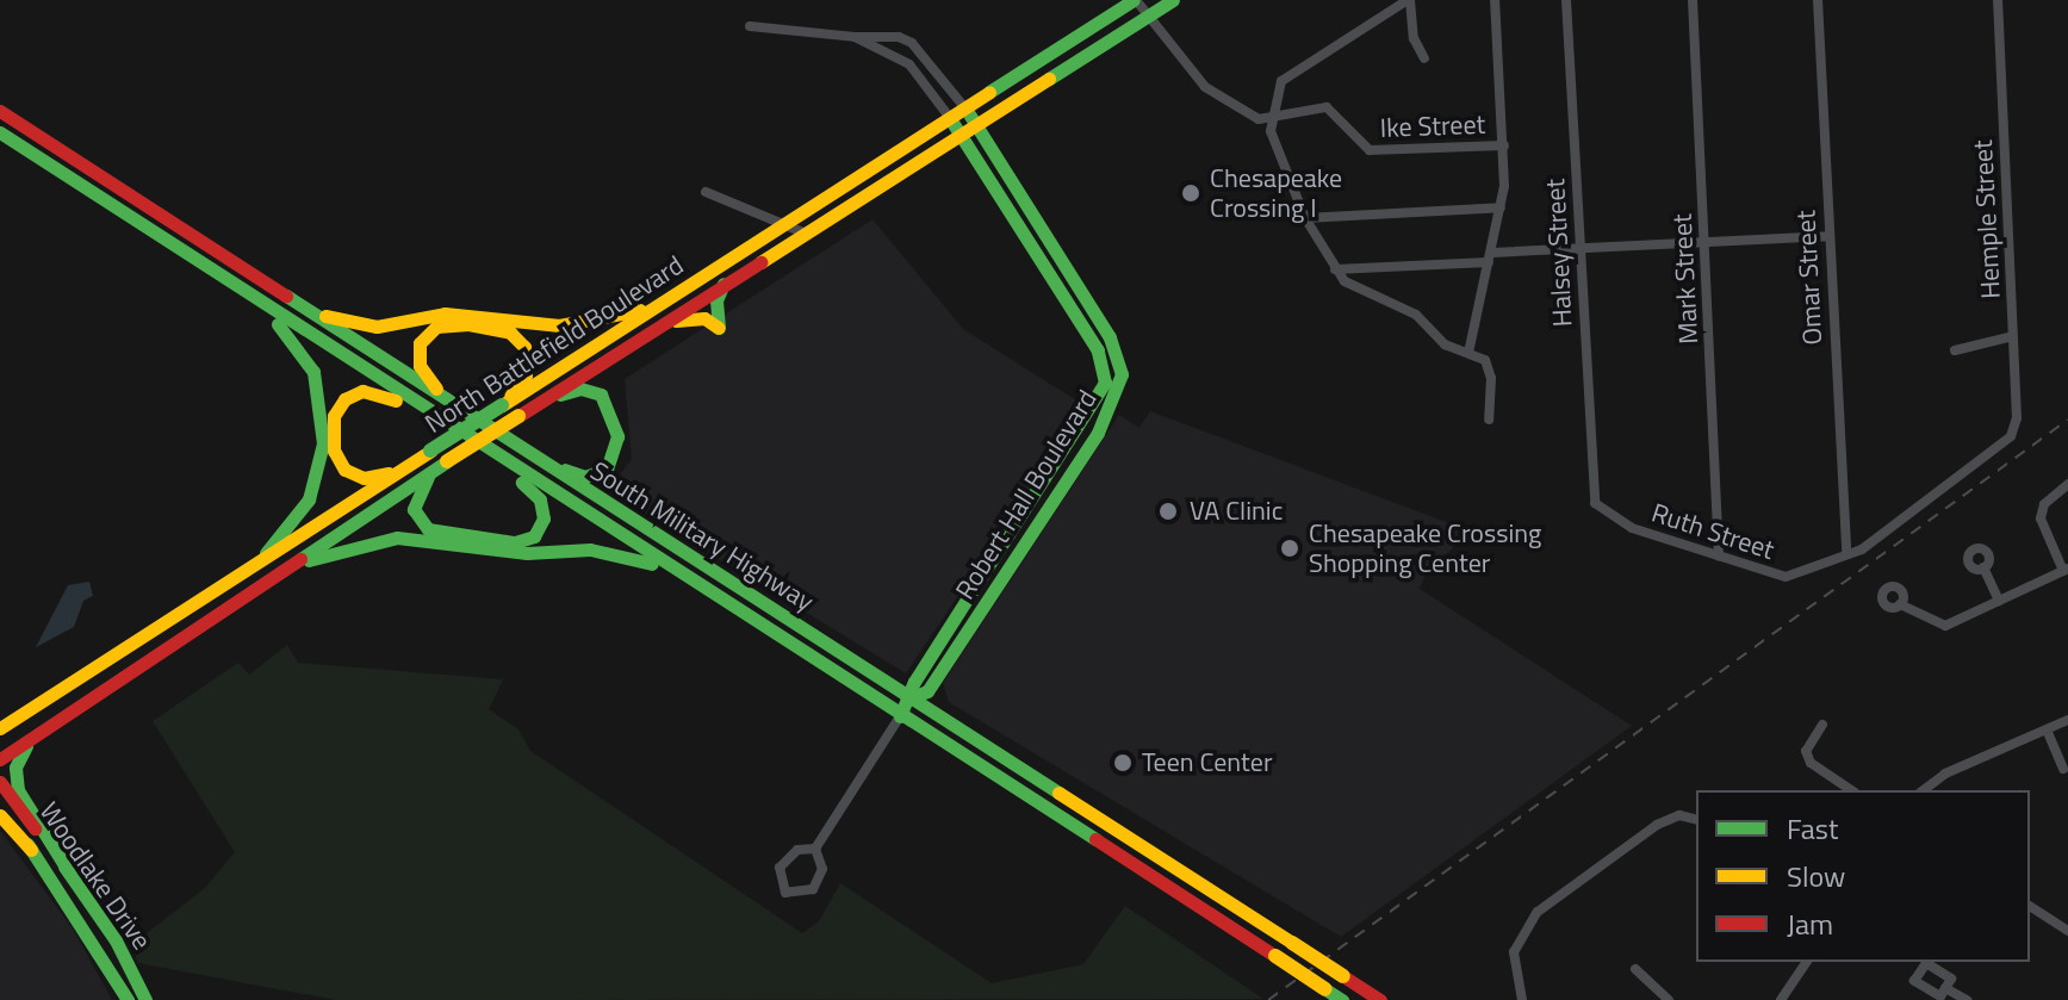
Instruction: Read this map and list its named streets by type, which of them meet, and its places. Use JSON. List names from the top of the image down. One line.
{"streets":{"main road":["North Battlefield Boulevard","Robert Hall Boulevard","South Military Highway","Woodlake Drive"],"street":["Ike Street","Hemple Street","Halsey Street","Omar Street","Mark Street","Ruth Street"]},"crossings":[["Hemple Street","Ruth Street"],["Halsey Street","Ruth Street"],["Omar Street","Ruth Street"],["Mark Street","Ruth Street"],["North Battlefield Boulevard","Robert Hall Boulevard"],["Robert Hall Boulevard","South Military Highway"]],"places":["Chesapeake Crossing I","VA Clinic","Chesapeake Crossing Shopping Center","Teen Center"],"legend":["Fast","Slow","Jam"]}
